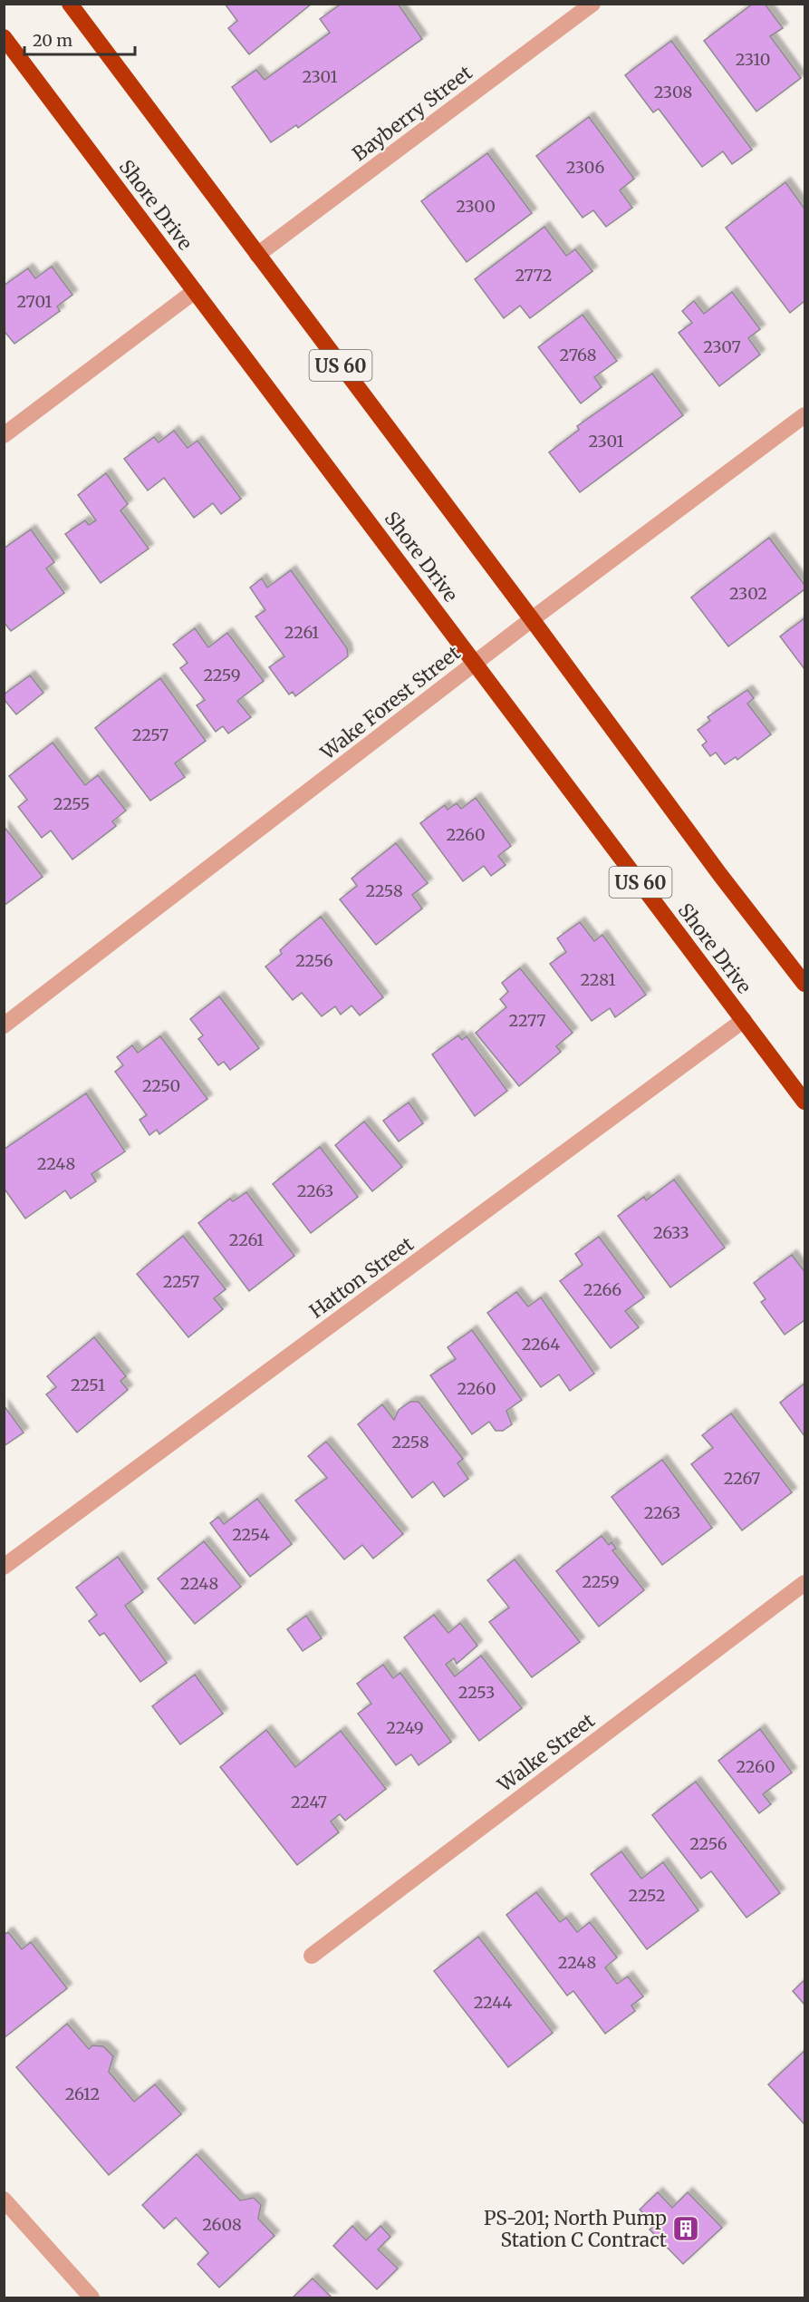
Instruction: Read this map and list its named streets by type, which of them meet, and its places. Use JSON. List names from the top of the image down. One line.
{"streets":{"highway":["Shore Drive","US 60"],"street":["Bayberry Street","Wake Forest Street","Hatton Street","Walke Street"]},"crossings":[["Bayberry Street","US 60"],["Shore Drive","Wake Forest Street"],["Shore Drive","Hatton Street"],["US 60","Wake Forest Street"]],"places":{"building":["PS-201; North Pump Station C Contract"]},"house_numbers":["2310","2301","2308","2306","2300","2772","2701","2307","2768","2301","2302","2261","2259","2257","2255","2260","2258","2256","2281","2277","2250","2248","2263","2633","2261","2257","2266","2264","2251","2260","2258","2267","2263","2254","2259","2248","2253","2249","2260","2247","2256","2252","2248","2244","2612","2608"],"scale_bar":"20 m"}
